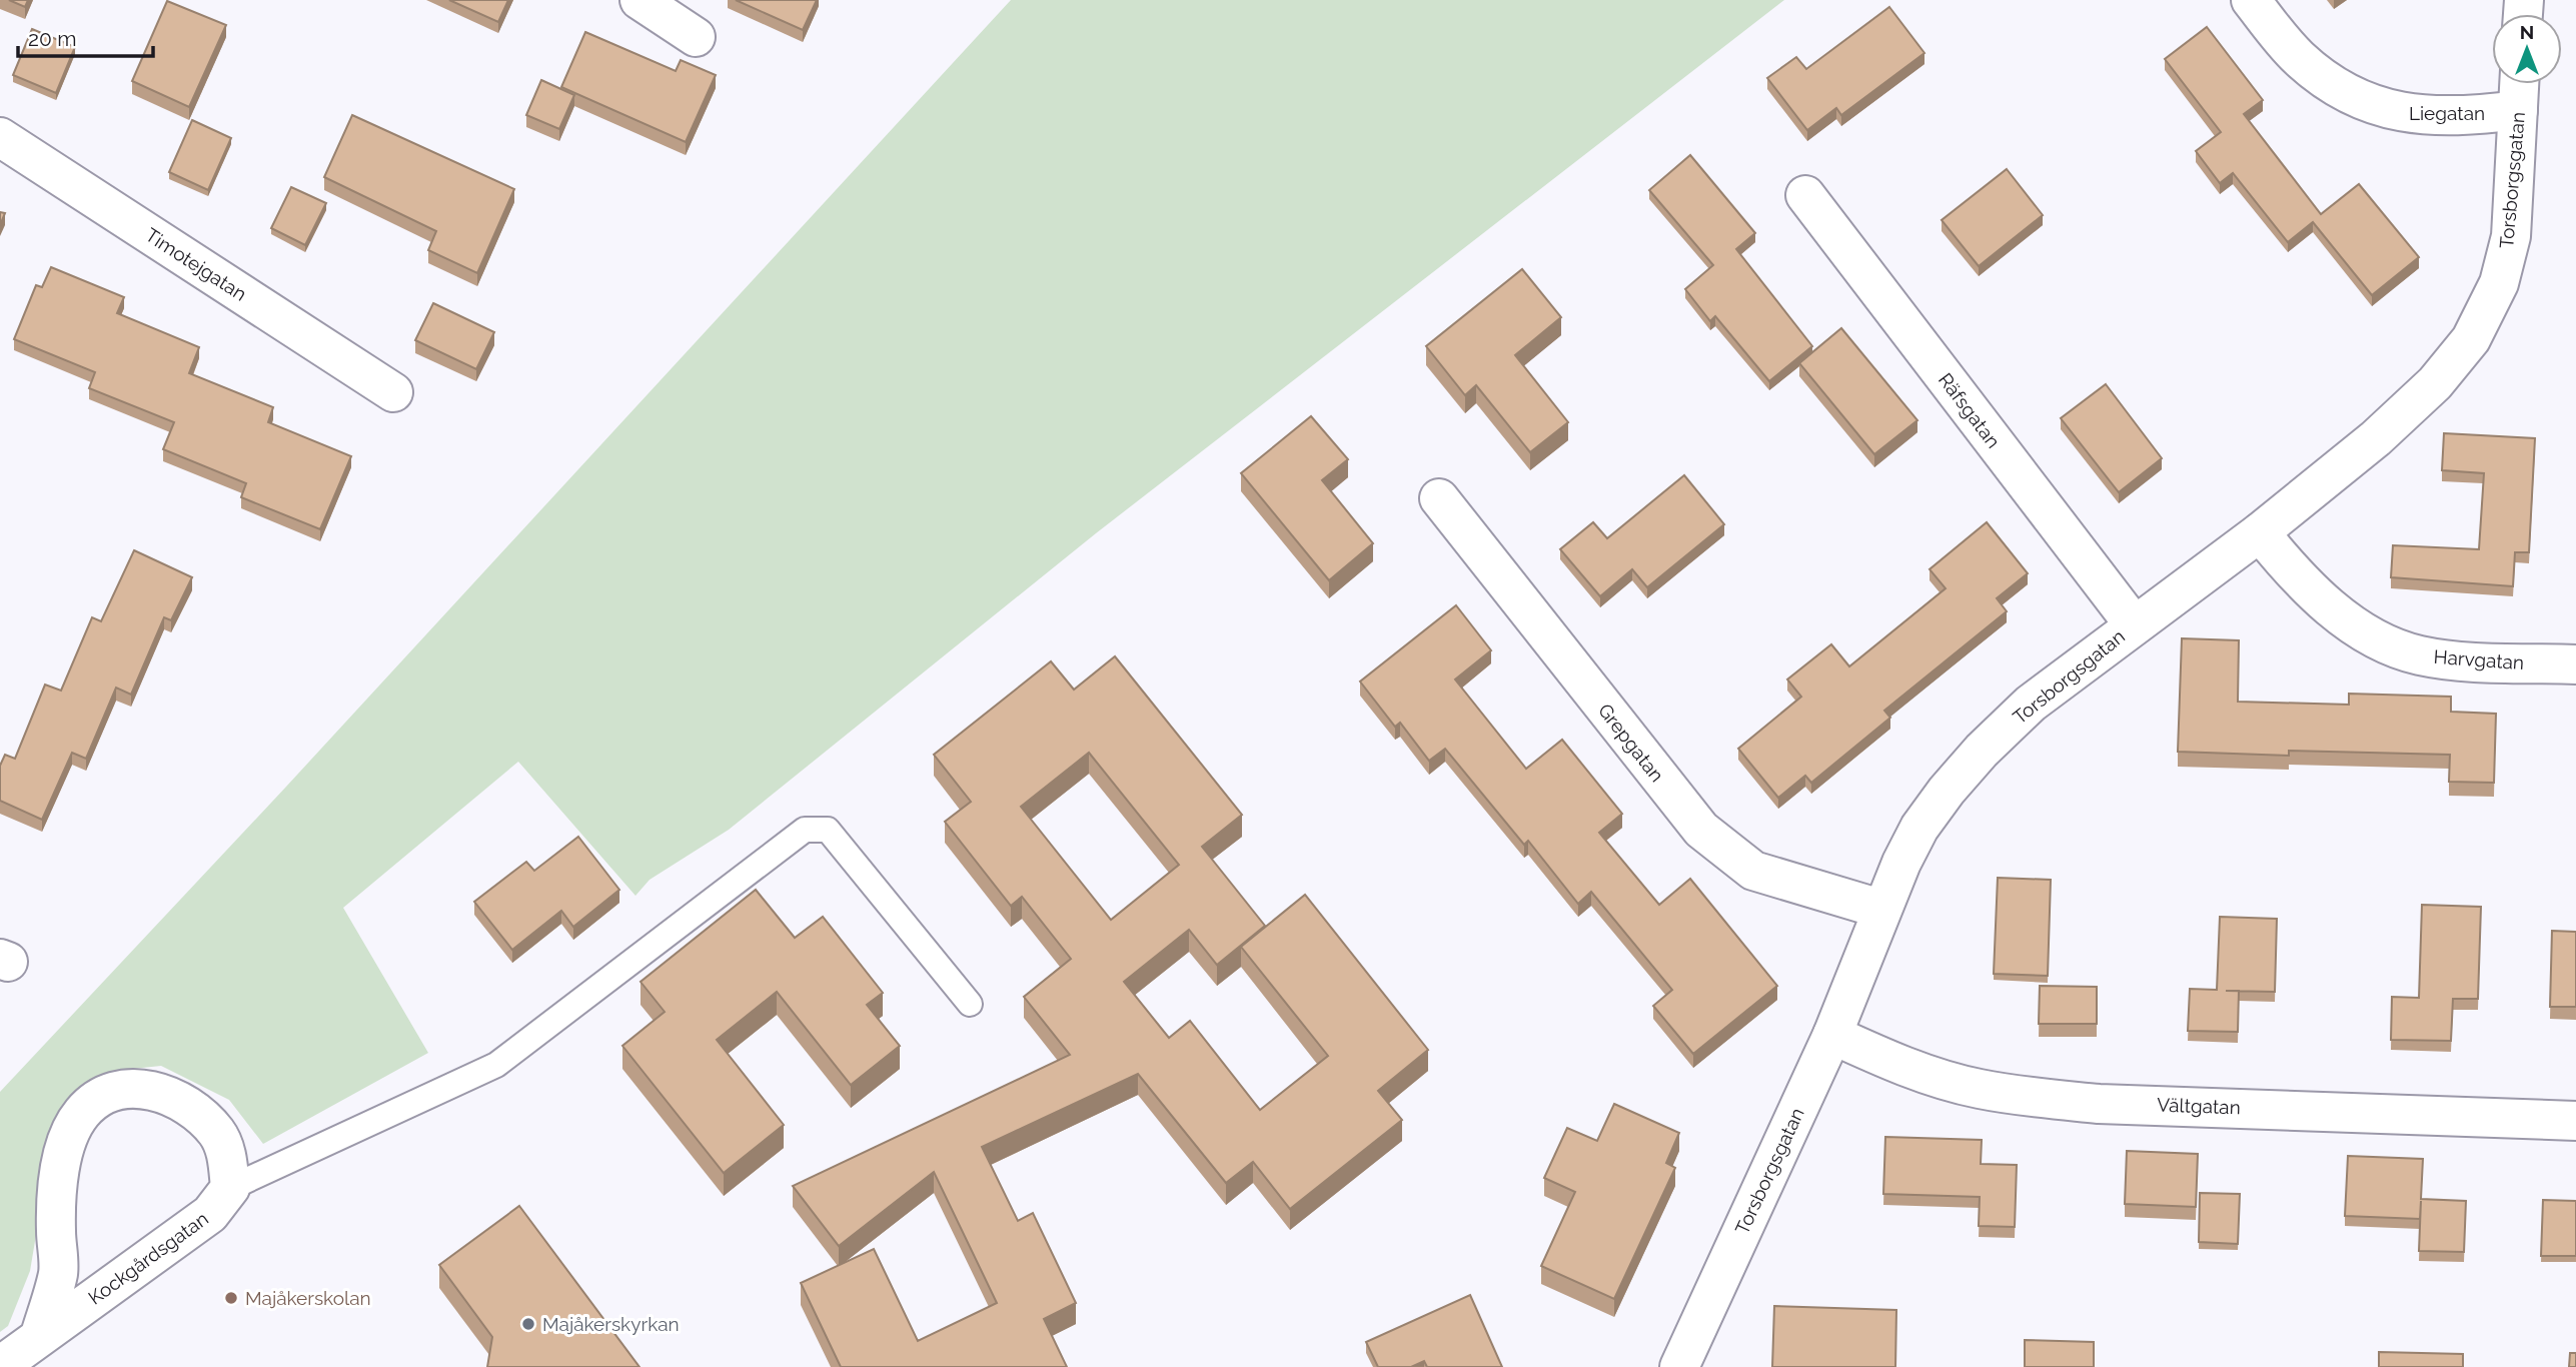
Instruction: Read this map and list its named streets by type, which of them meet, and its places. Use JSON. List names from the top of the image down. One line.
{"streets":{"street":["Liegatan","Torsborgsgatan","Timotejgatan","Räfsgatan","Harvgatan","Grepgatan","Vältgatan","Kockgårdsgatan"]},"crossings":[["Liegatan","Torsborgsgatan"],["Torsborgsgatan","Räfsgatan"],["Torsborgsgatan","Harvgatan"],["Torsborgsgatan","Grepgatan"],["Torsborgsgatan","Vältgatan"]],"places":["Majåkerskolan","Majåkerskyrkan"],"scale_bar":"20 m","north":"top"}
